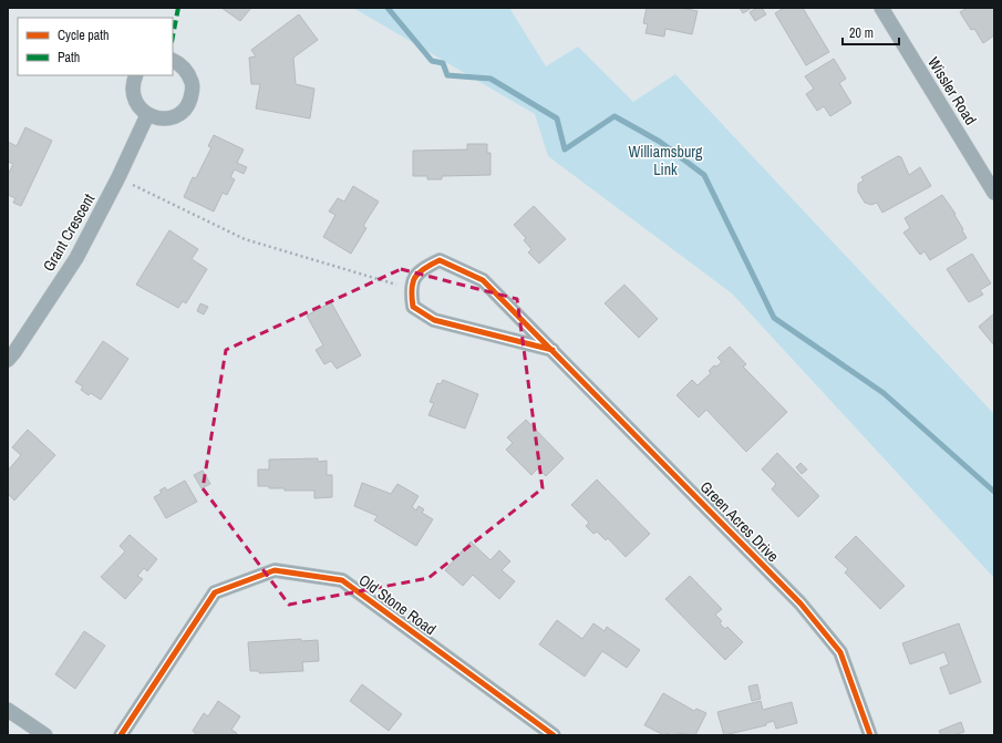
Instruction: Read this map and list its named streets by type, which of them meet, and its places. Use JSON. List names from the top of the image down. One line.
{"streets":{"street":["Wissler Road","Grant Crescent","Green Acres Drive","Old Stone Road"]},"parks":["Williamsburg Link"],"legend":["Cycle path","Path"],"scale_bar":"20 m"}
